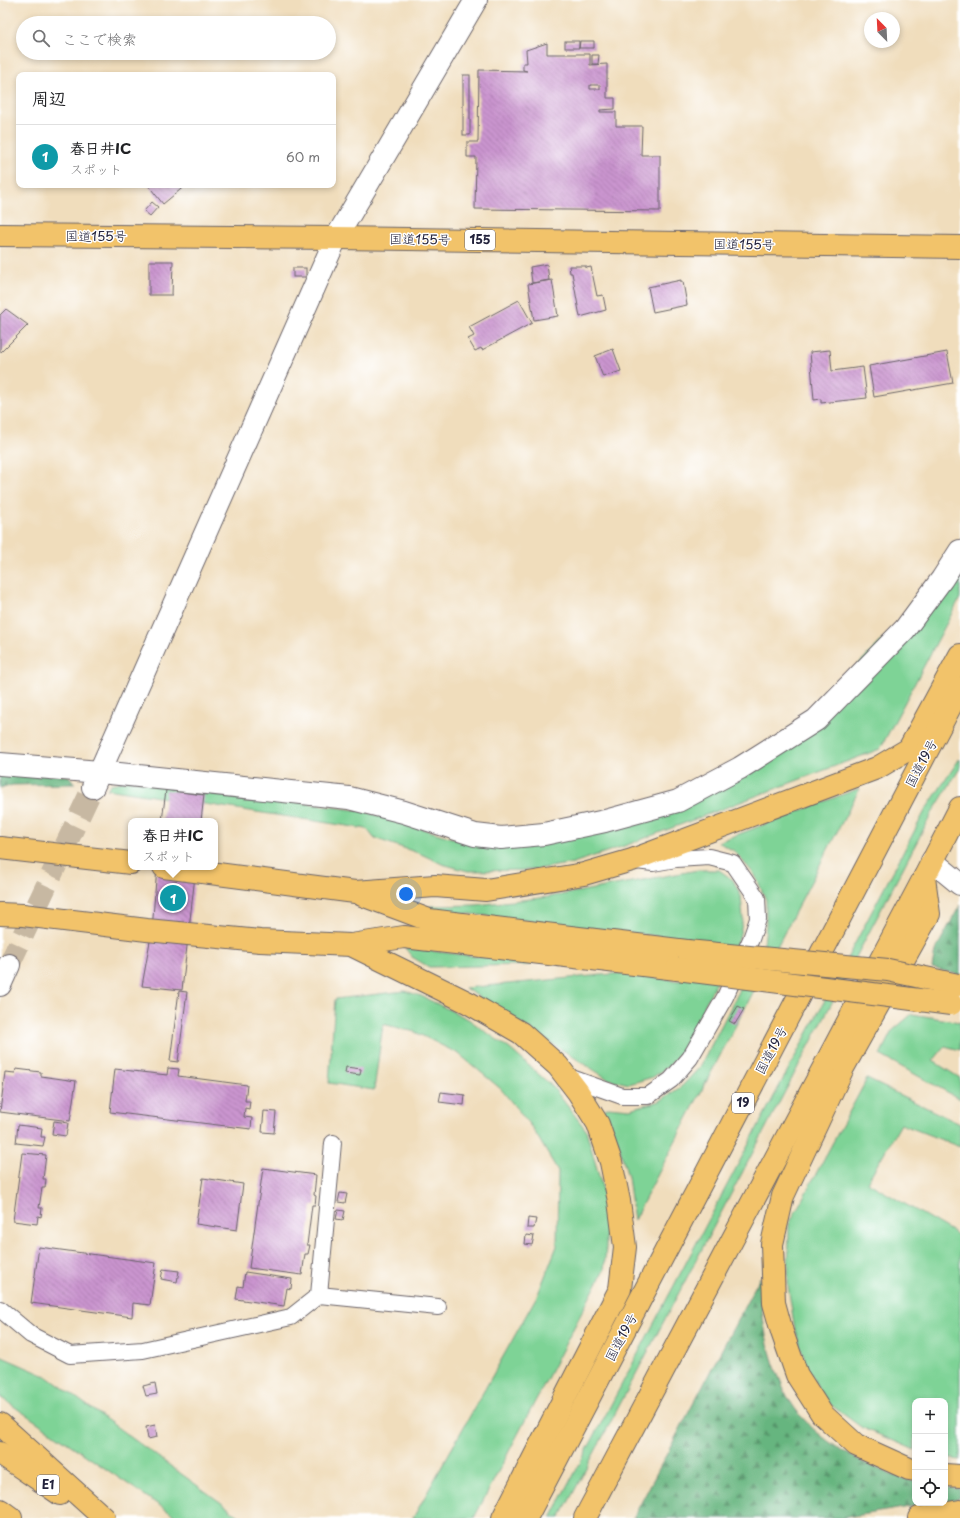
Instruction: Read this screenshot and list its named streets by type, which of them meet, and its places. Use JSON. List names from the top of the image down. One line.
{"streets":{"highway":["国道155号","155","国道19号","19","E1"]},"north":"top left","page":{"search":"ここで検索","heading":"周辺","list":[{"mark":"1","name":"春日井IC","note":"スポット","value":"60 m"}],"popup":["春日井IC","スポット"],"pins":"1","map_buttons":["+","−"]}}
